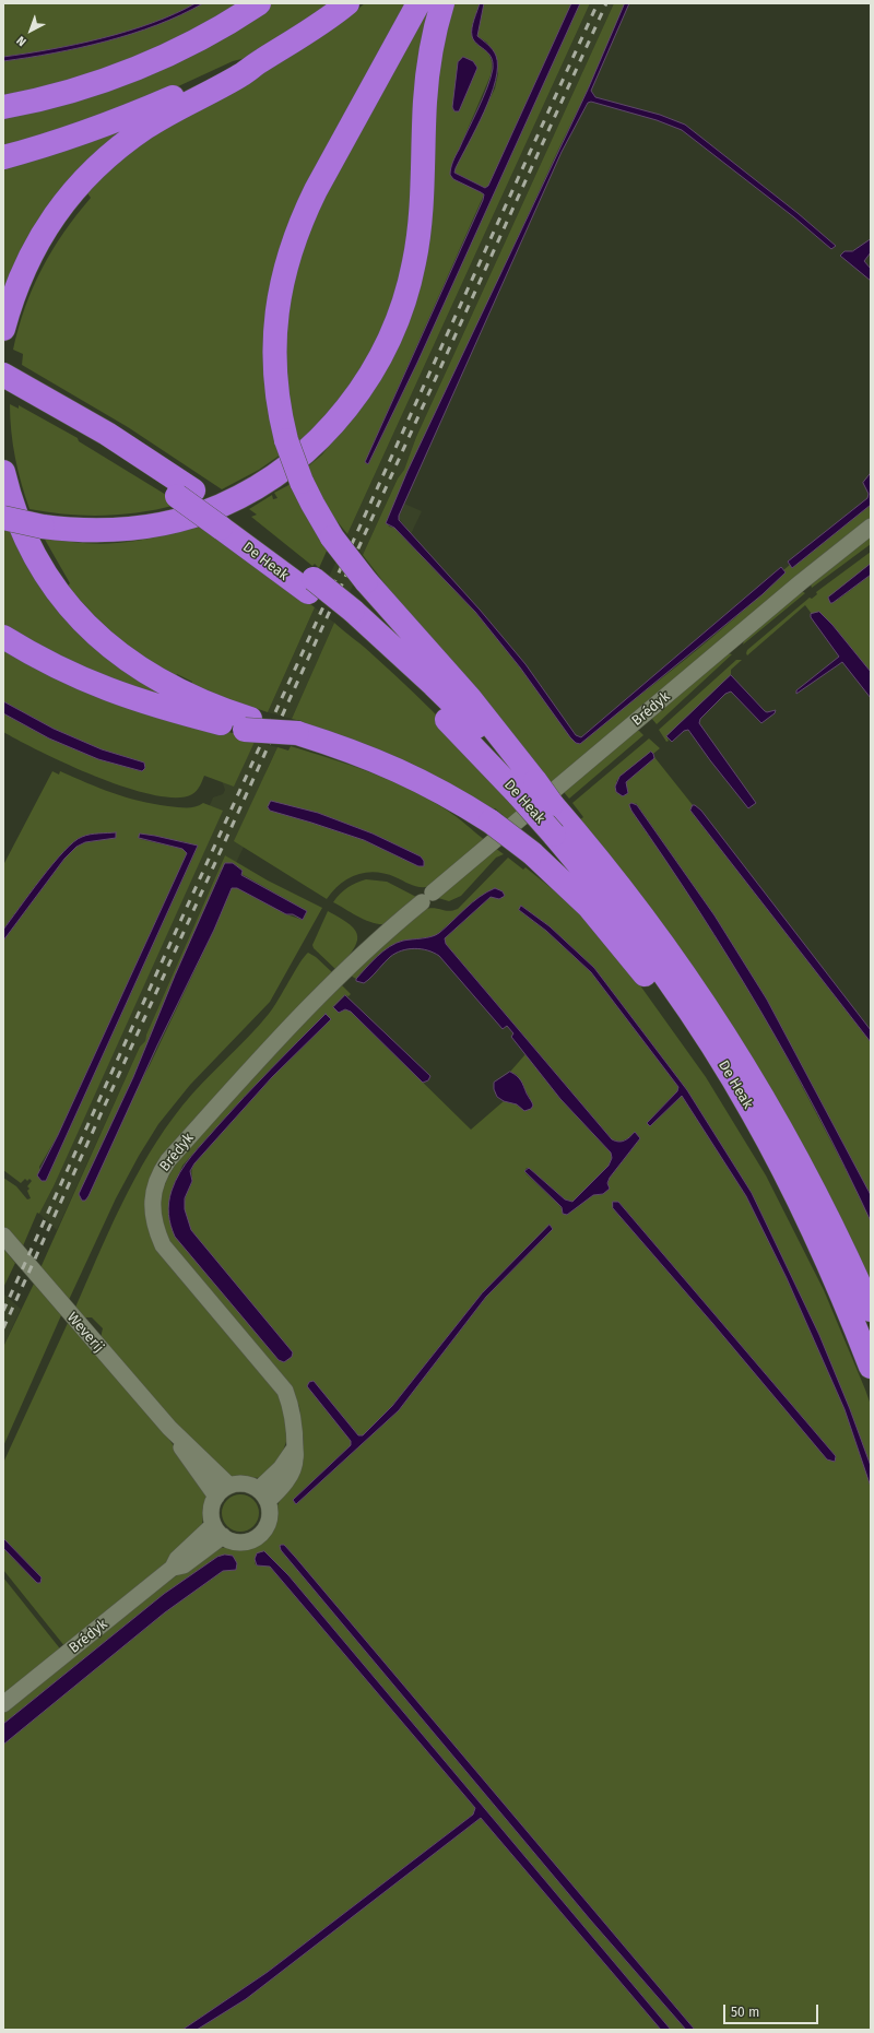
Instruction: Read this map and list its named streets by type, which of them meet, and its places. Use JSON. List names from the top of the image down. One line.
{"streets":{"highway":["De Heak"],"street":["Brédyk","Weverij"]},"crossings":[["Brédyk","Weverij"]],"scale_bar":"50 m","north":"bottom left"}
